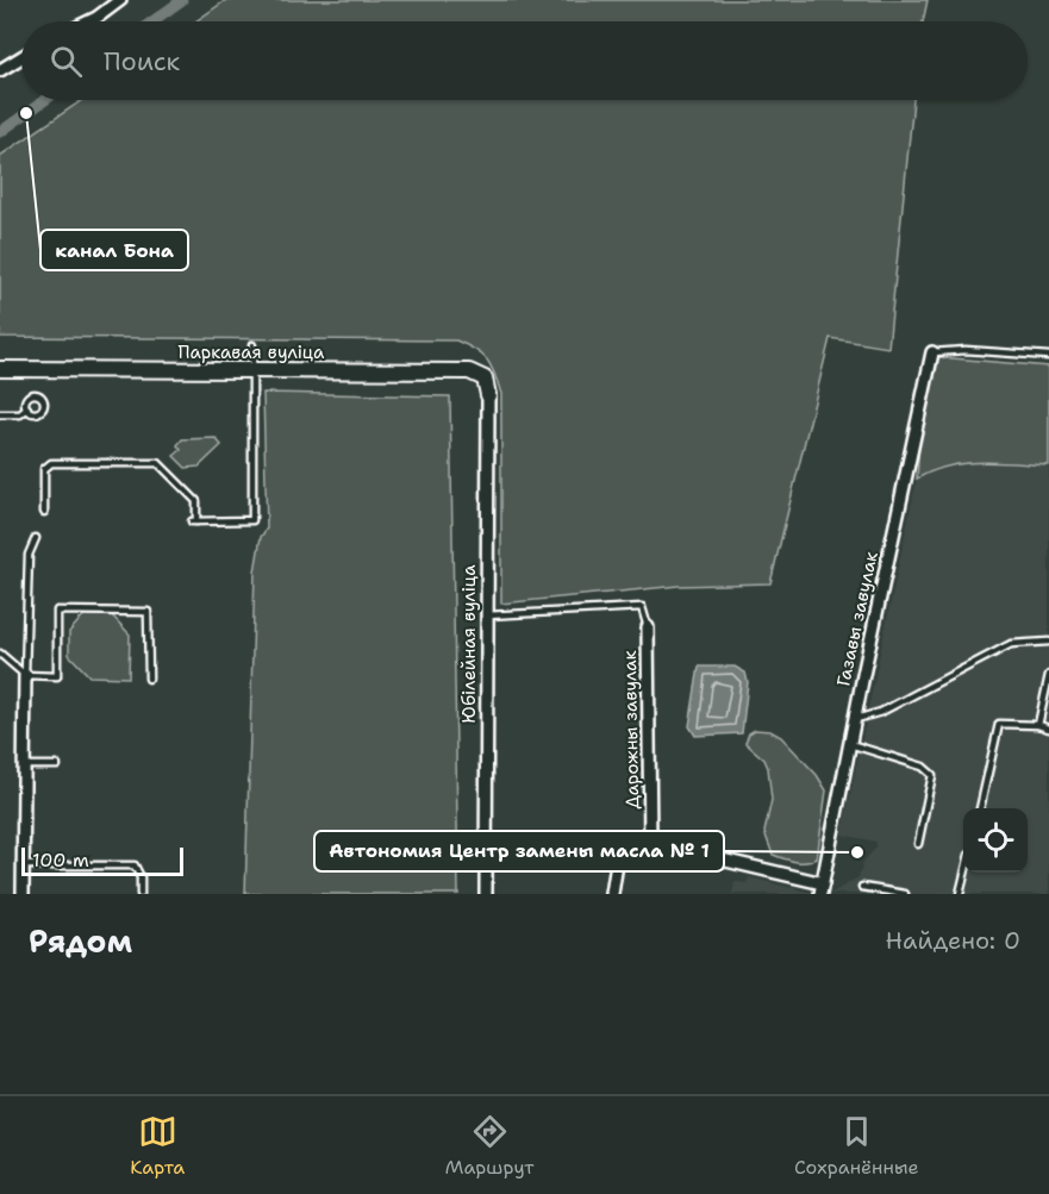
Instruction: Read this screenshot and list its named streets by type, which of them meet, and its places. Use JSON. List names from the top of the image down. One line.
{"streets":{"street":["Паркавая вуліца","Газавы завулак","Юбілейная вуліца","Дарожны завулак"]},"crossings":[["Паркавая вуліца","Юбілейная вуліца"]],"places":["канал Бона","Автономия Центр замены масла № 1"],"scale_bar":"100 m","page":{"search":"Поиск","scale":"100 m","heading":["Рядом","Найдено: 0"],"nav":["Карта","Маршрут","Сохранённые"]}}
